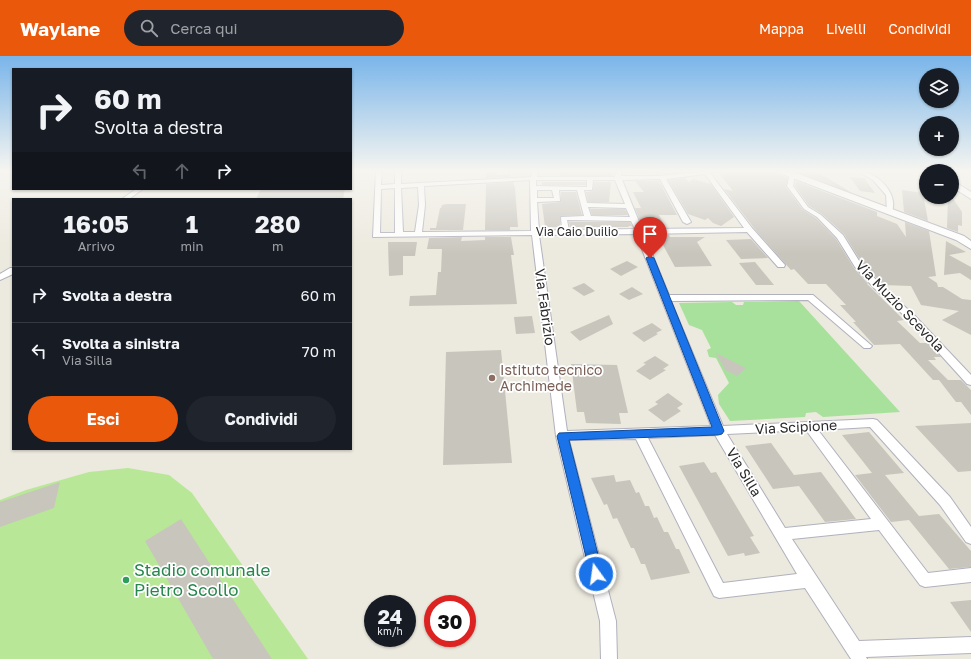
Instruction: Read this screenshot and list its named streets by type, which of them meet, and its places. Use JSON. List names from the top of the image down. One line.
{"streets":{"street":["Via Caio Duilio","Via Muzio Scevola","Via Fabrizio","Via Scipione","Via Silla"]},"crossings":[["Via Caio Duilio","Via Fabrizio"],["Via Caio Duilio","Via Silla"],["Via Fabrizio","Via Scipione"],["Via Scipione","Via Silla"]],"places":["Istituto tecnico Archimede","Stadio comunale Pietro Scollo"],"page":{"header":"Waylane","search":"Cerca qui","nav":["Mappa","Livelli","Condividi"],"map_buttons":["+","−"],"turn":["60 m","Svolta a destra"],"eta":["16:05","Arrivo","1","min","280","m"],"list":[{"name":"Svolta a destra","value":"60 m"},{"name":"Svolta a sinistra","note":"Via Silla","value":"70 m"}],"buttons":["Esci","Condividi"],"speed":"24 km/h","limit":"30"}}
